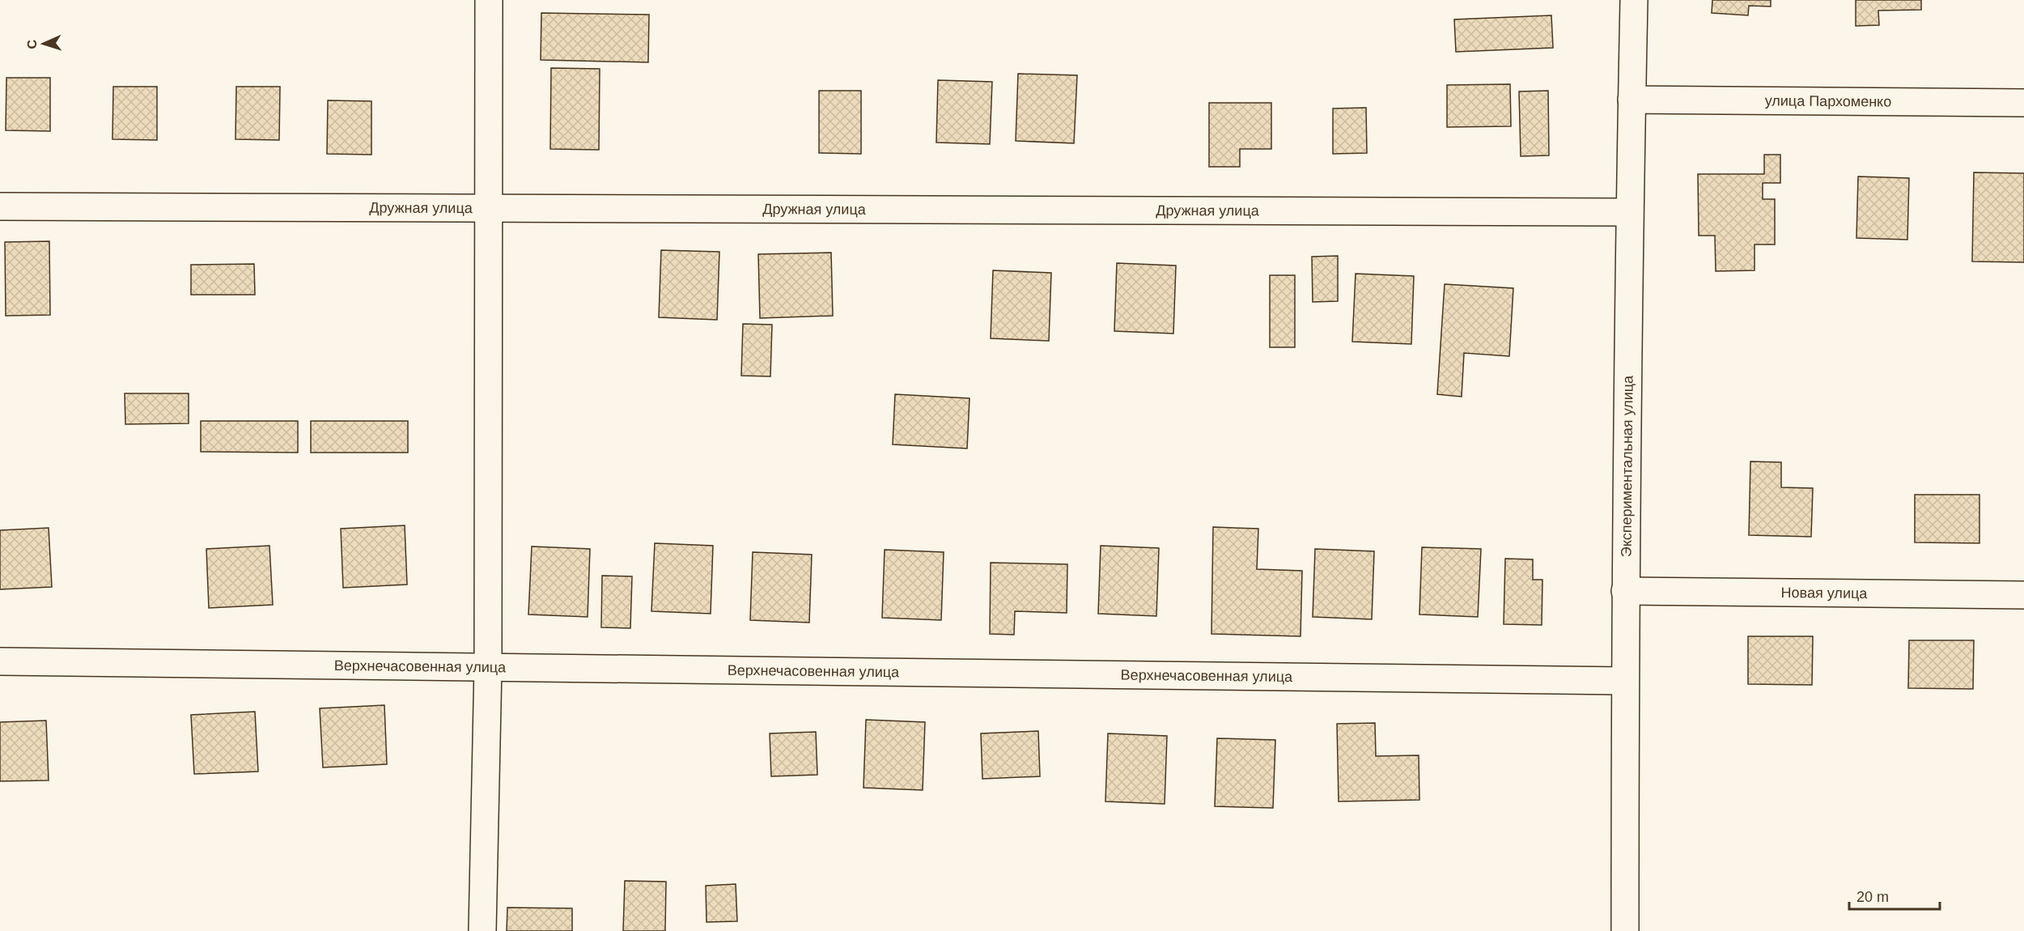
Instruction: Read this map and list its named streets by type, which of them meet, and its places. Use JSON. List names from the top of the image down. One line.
{"streets":{"street":["улица Пархоменко","Дружная улица","Экспериментальная улица","Новая улица","Верхнечасовенная улица"]},"crossings":[["улица Пархоменко","Экспериментальная улица"],["Дружная улица","Экспериментальная улица"],["Экспериментальная улица","Новая улица"],["Экспериментальная улица","Верхнечасовенная улица"]],"scale_bar":"20 m","north":"left"}
